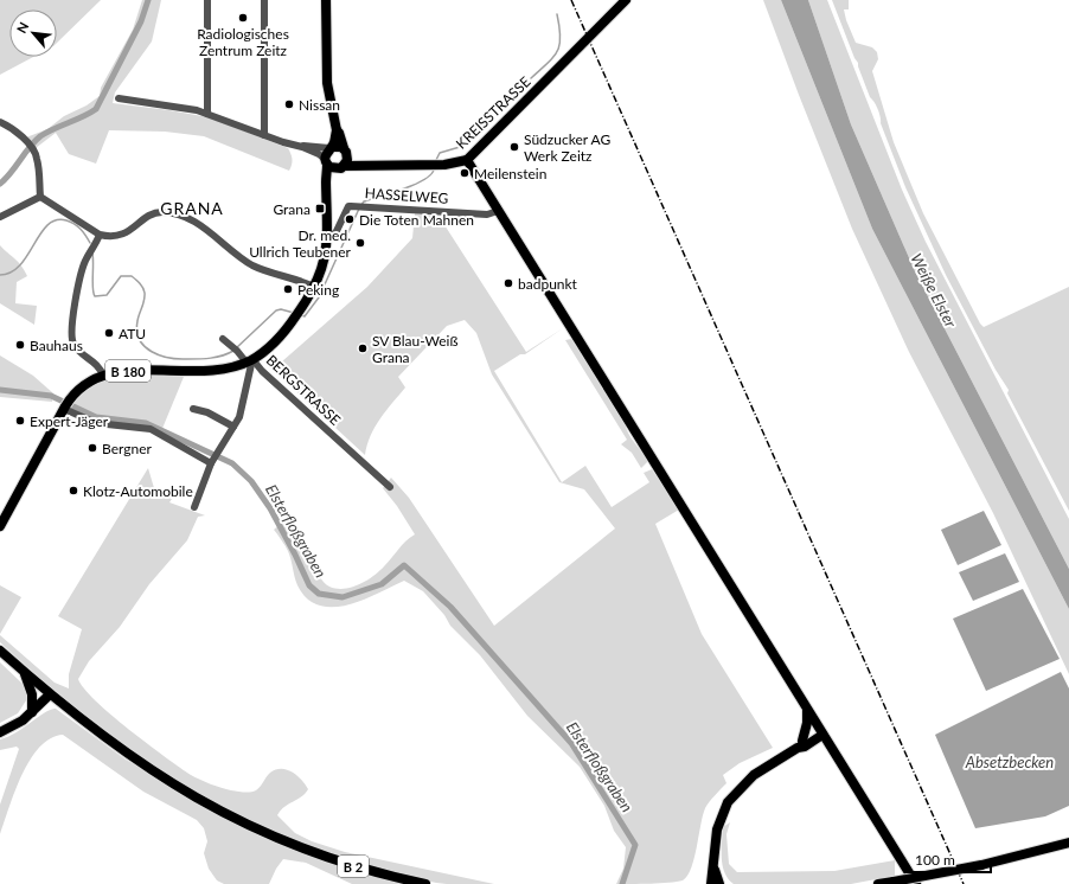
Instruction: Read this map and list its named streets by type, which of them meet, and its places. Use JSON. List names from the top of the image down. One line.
{"streets":{"main road":["KREISSTRASSE","B 180","B 2"],"street":["HASSELWEG","BERGSTRASSE"]},"crossings":[["KREISSTRASSE","B 180"],["HASSELWEG","B 180"],["B 180","BERGSTRASSE"]],"districts":["GRANA"],"water":["Weiße Elster","Elsterfloßgraben","Absetzbecken"],"places":{"other":["Radiologisches Zentrum Zeitz","Nissan","Südzucker AG Werk Zeitz","Meilenstein","Die Toten Mahnen","Dr. med. Ullrich Teubener","badpunkt","Peking","ATU","Bauhaus","SV Blau-Weiß Grana","Expert-Jäger","Bergner","Klotz-Automobile"],"transit":["Grana"]},"scale_bar":"100 m","north":"top left"}
